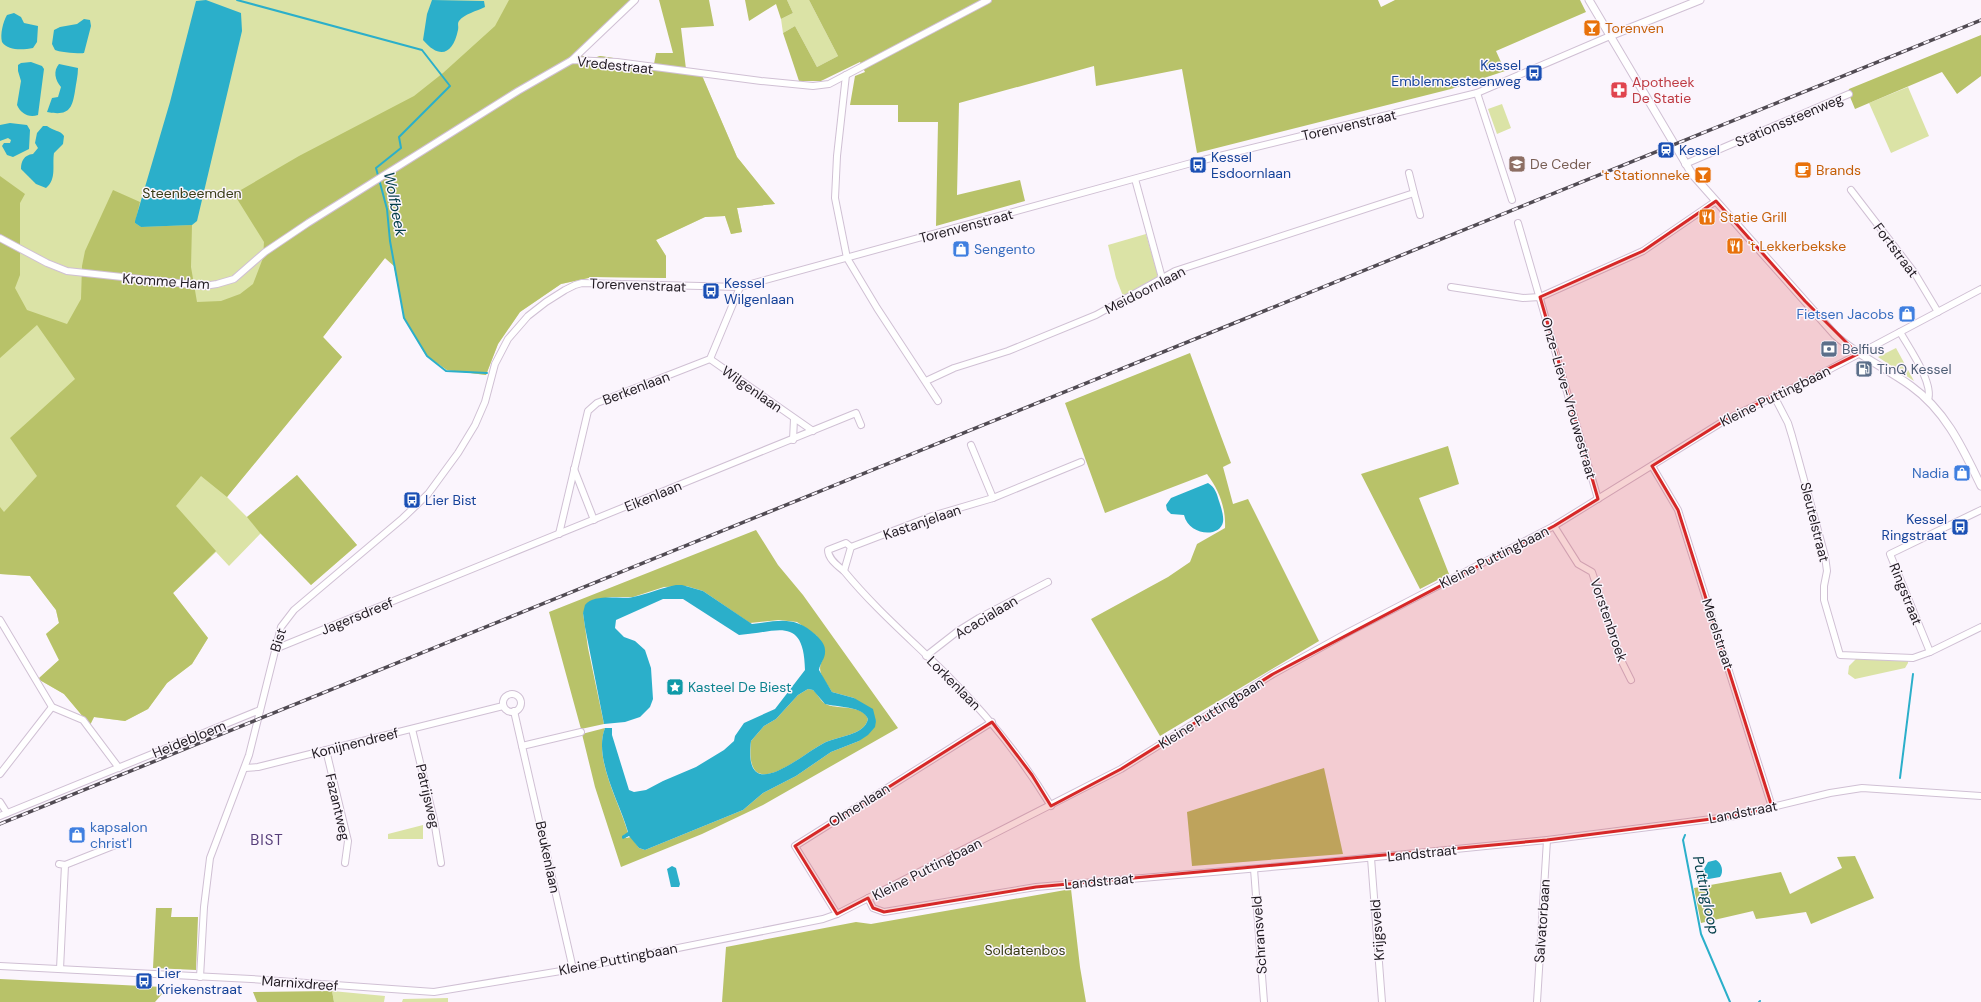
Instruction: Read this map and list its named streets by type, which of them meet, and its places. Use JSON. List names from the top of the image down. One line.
{"streets":{"street":["Vredestraat","Stationssteenweg","Torenvenstraat","Fortstraat","Kromme Ham","Meidoornlaan","Berkenlaan","Wilgenlaan","Kleine Puttingbaan","Onze-Lieve-Vrouwestraat","Eikenlaan","Kastanjelaan","Sleutelstraat","Ringstraat","Jagersdreef","Acacialaan","Vorstenbroek","Merelstraat","Bist","Lorkenlaan","Heidebloem","Konijnendreef","Patrijsweg","Olmenlaan","Fazantweg","Landstraat","Beukenlaan","Salvatorbaan","Krijgsveld","Schransveld","Marnixdreef"]},"crossings":[["Vredestraat","Kromme Ham"],["Torenvenstraat","Bist"],["Berkenlaan","Wilgenlaan"],["Berkenlaan","Eikenlaan"],["Wilgenlaan","Eikenlaan"],["Kleine Puttingbaan","Onze-Lieve-Vrouwestraat"],["Kleine Puttingbaan","Sleutelstraat"],["Kleine Puttingbaan","Vorstenbroek"],["Kleine Puttingbaan","Merelstraat"],["Kleine Puttingbaan","Lorkenlaan"],["Kleine Puttingbaan","Olmenlaan"],["Kleine Puttingbaan","Landstraat"],["Kleine Puttingbaan","Beukenlaan"],["Kleine Puttingbaan","Marnixdreef"],["Eikenlaan","Jagersdreef"],["Kastanjelaan","Lorkenlaan"],["Sleutelstraat","Ringstraat"],["Jagersdreef","Bist"],["Acacialaan","Lorkenlaan"],["Merelstraat","Landstraat"],["Bist","Heidebloem"],["Bist","Konijnendreef"],["Bist","Marnixdreef"],["Lorkenlaan","Olmenlaan"],["Konijnendreef","Patrijsweg"],["Konijnendreef","Fazantweg"],["Konijnendreef","Beukenlaan"],["Landstraat","Salvatorbaan"],["Landstraat","Krijgsveld"],["Landstraat","Schransveld"]],"districts":["BIST"],"water":["Wolfbeek","Puttingloop"],"parks":["Steenbeemden","Soldatenbos"],"places":{"bar":["Torenven","'t Stationneke"],"bus stop":["Kessel Emblemsesteenweg","Kessel Esdoornlaan","Kessel Wilgenlaan","Lier Bist","Kessel Ringstraat","Lier Kriekenstraat"],"pharmacy":["Apotheek De Statie"],"station":["Kessel"],"school or university":["De Ceder"],"cafe":["Brands"],"restaurant":["Statie Grill","'t Lekkerbekske"],"shop":["Sengento","Fietsen Jacobs","Nadia","kapsalon christ'l"],"bank":["Belfius"],"fuel station":["TinQ Kessel"],"place":["Kasteel De Biest"]}}
